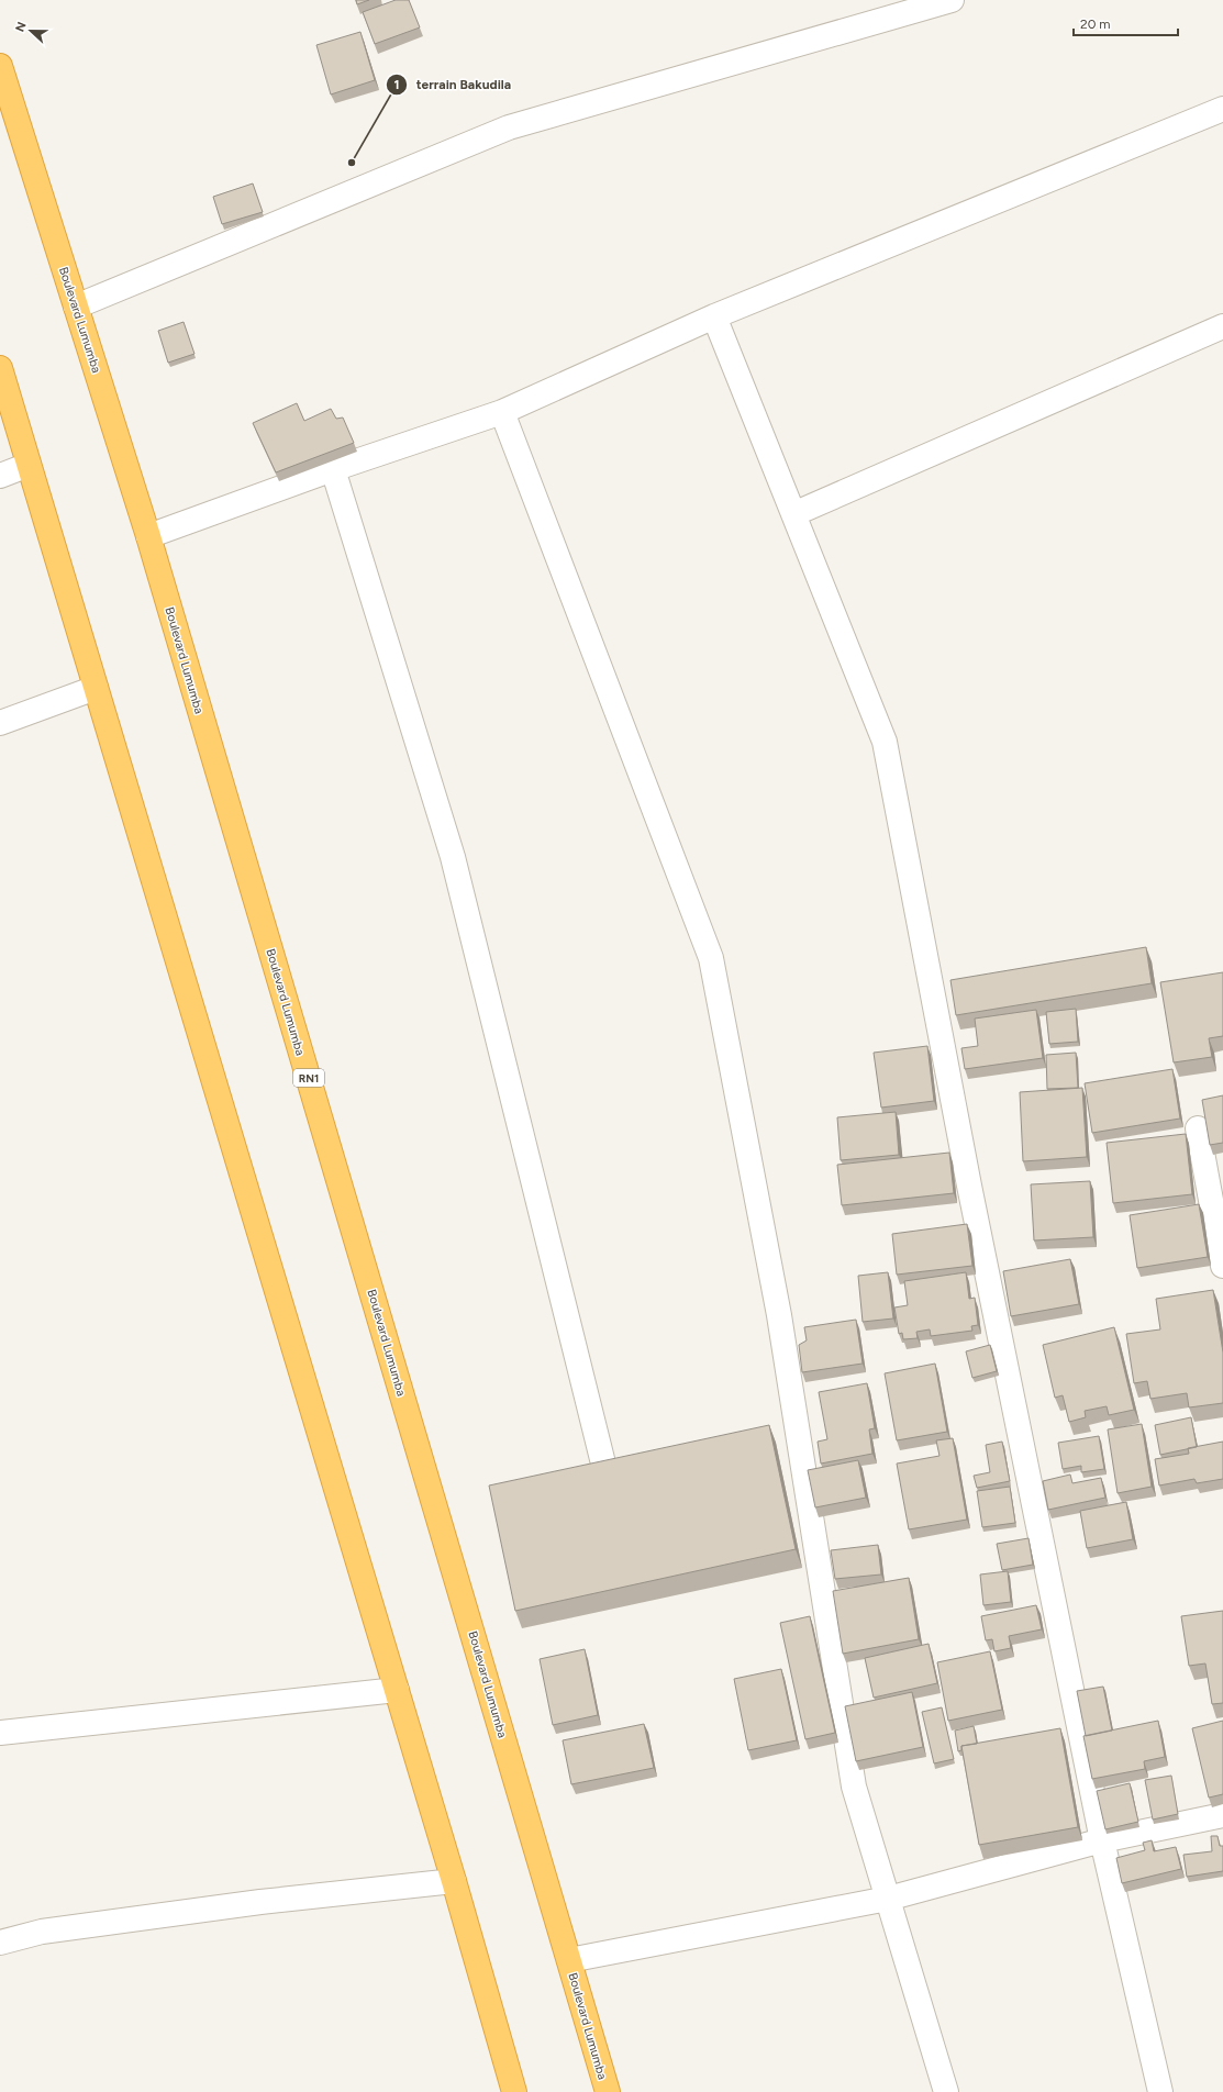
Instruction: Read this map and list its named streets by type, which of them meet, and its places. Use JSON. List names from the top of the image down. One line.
{"streets":{"highway":["Boulevard Lumumba","RN1"]},"places":["terrain Bakudila"],"scale_bar":"20 m","north":"left"}
